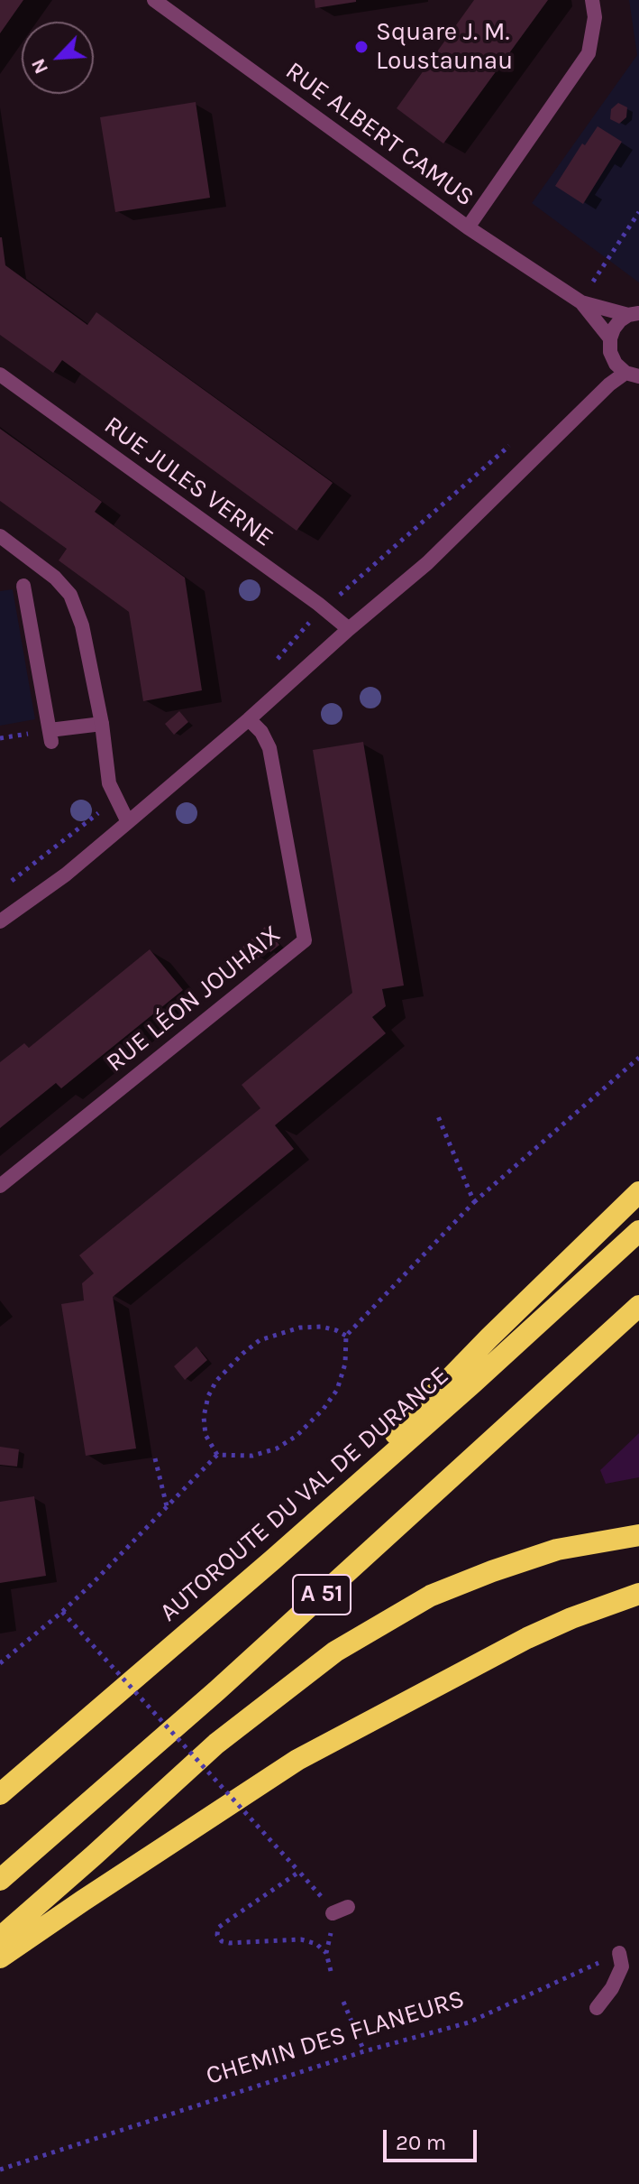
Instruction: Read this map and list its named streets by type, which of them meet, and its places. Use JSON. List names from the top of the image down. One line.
{"streets":{"highway":["AUTOROUTE DU VAL DE DURANCE","A 51"],"street":["RUE ALBERT CAMUS","RUE JULES VERNE","RUE LÉON JOUHAIX"],"path":["CHEMIN DES FLANEURS"]},"places":["Square J. M. Loustaunau"],"scale_bar":"20 m","north":"bottom left"}
